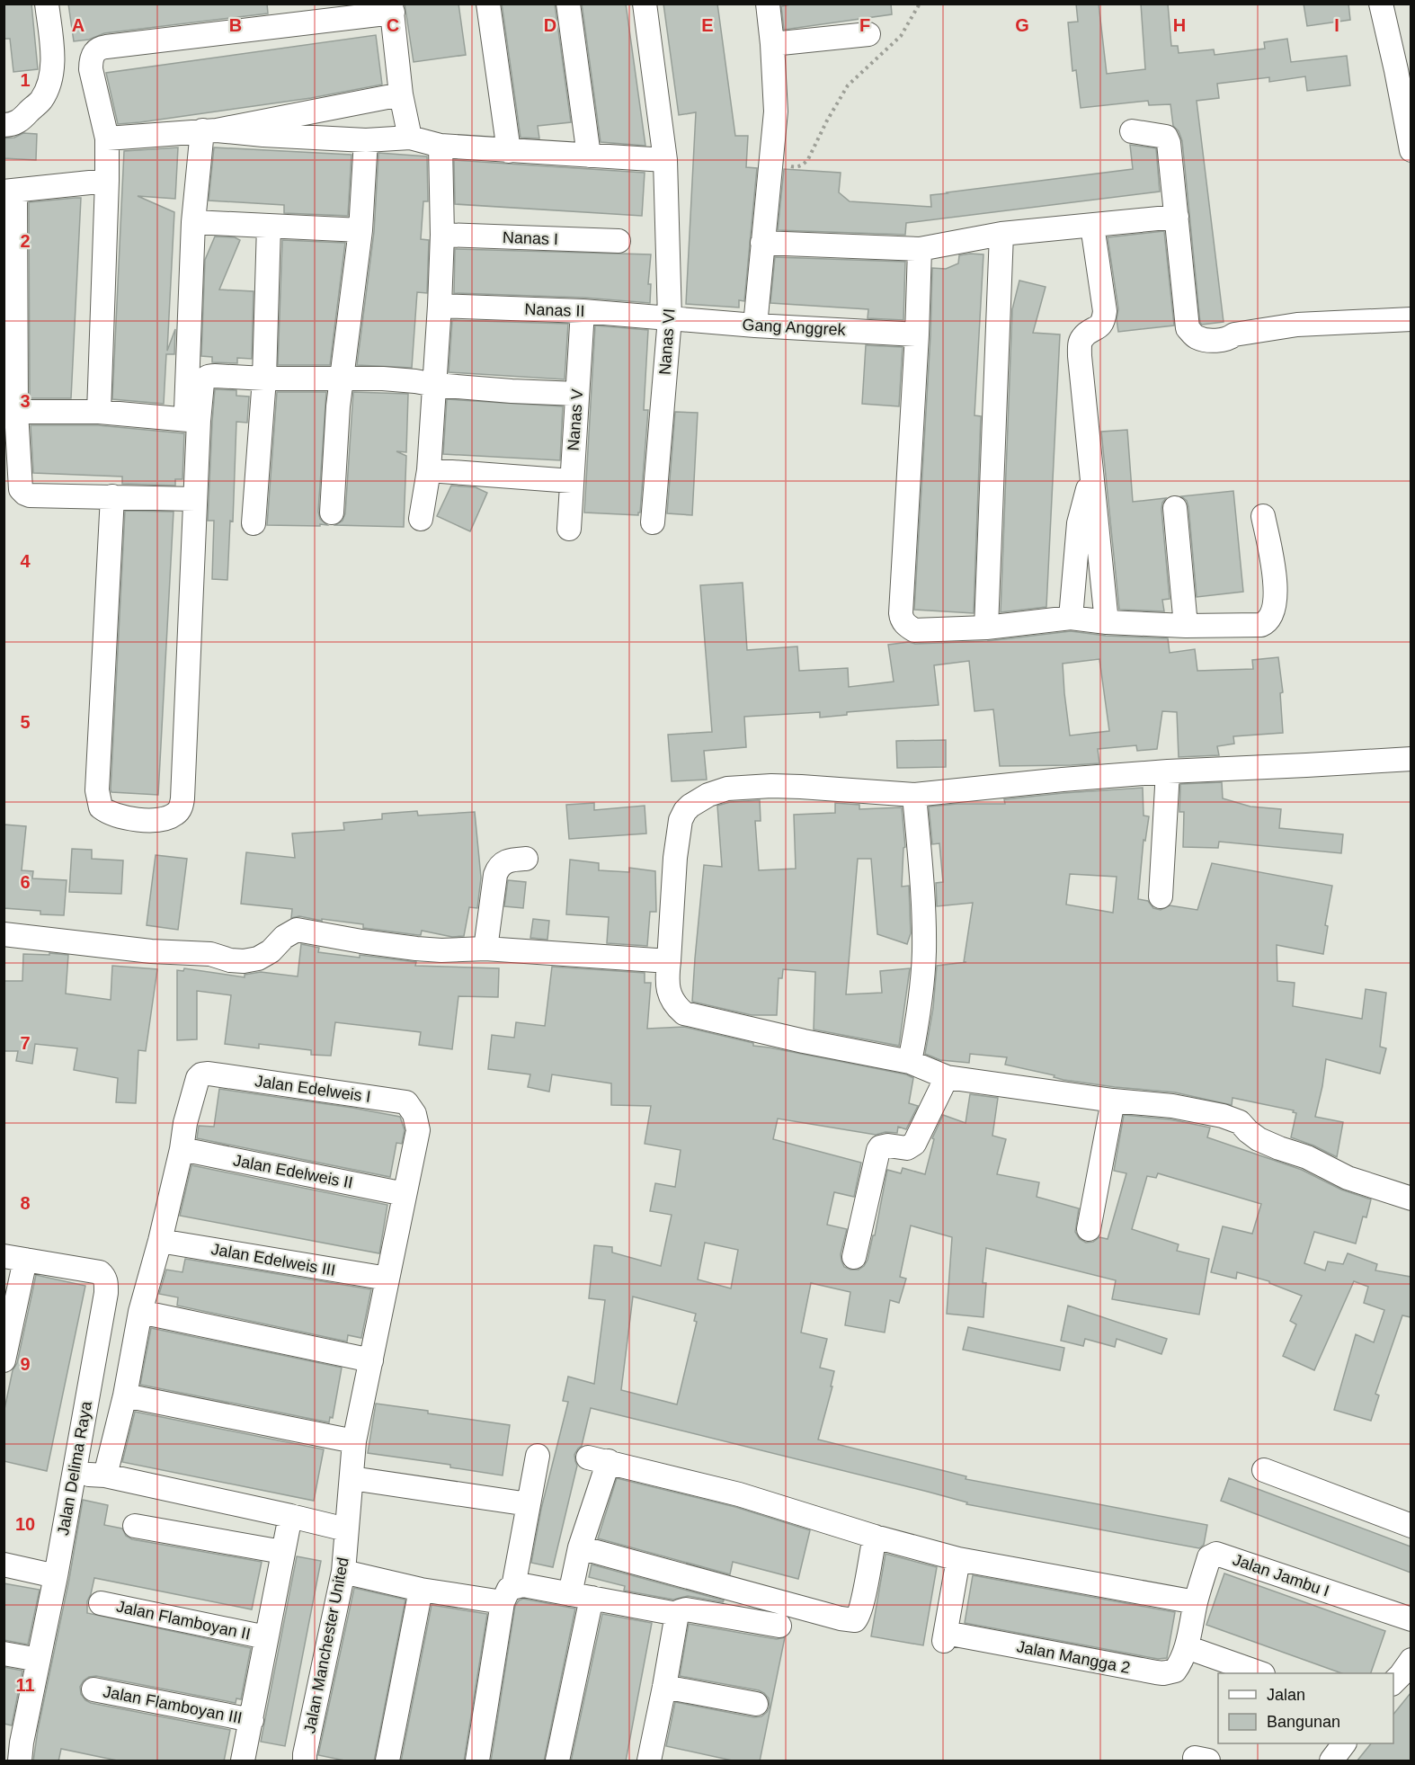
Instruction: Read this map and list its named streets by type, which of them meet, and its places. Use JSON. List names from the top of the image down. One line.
{"streets":{"street":["Nanas I","Nanas II","Gang Anggrek","Nanas VI","Nanas V","Jalan Edelweis I","Jalan Edelweis II","Jalan Edelweis III","Jalan Delima Raya","Jalan Jambu I","Jalan Flamboyan II","Jalan Manchester United","Jalan Mangga 2","Jalan Flamboyan III"]},"crossings":[["Nanas II","Gang Anggrek"],["Nanas II","Nanas VI"],["Nanas II","Nanas V"],["Gang Anggrek","Nanas VI"],["Jalan Edelweis I","Jalan Edelweis II"],["Jalan Edelweis I","Jalan Manchester United"],["Jalan Edelweis II","Jalan Manchester United"],["Jalan Edelweis III","Jalan Manchester United"],["Jalan Jambu I","Jalan Mangga 2"]],"legend":["Jalan","Bangunan"],"grid":{"columns":["A","B","C","D","E","F","G","H","I"],"rows":["1","2","3","4","5","6","7","8","9","10","11"]}}
